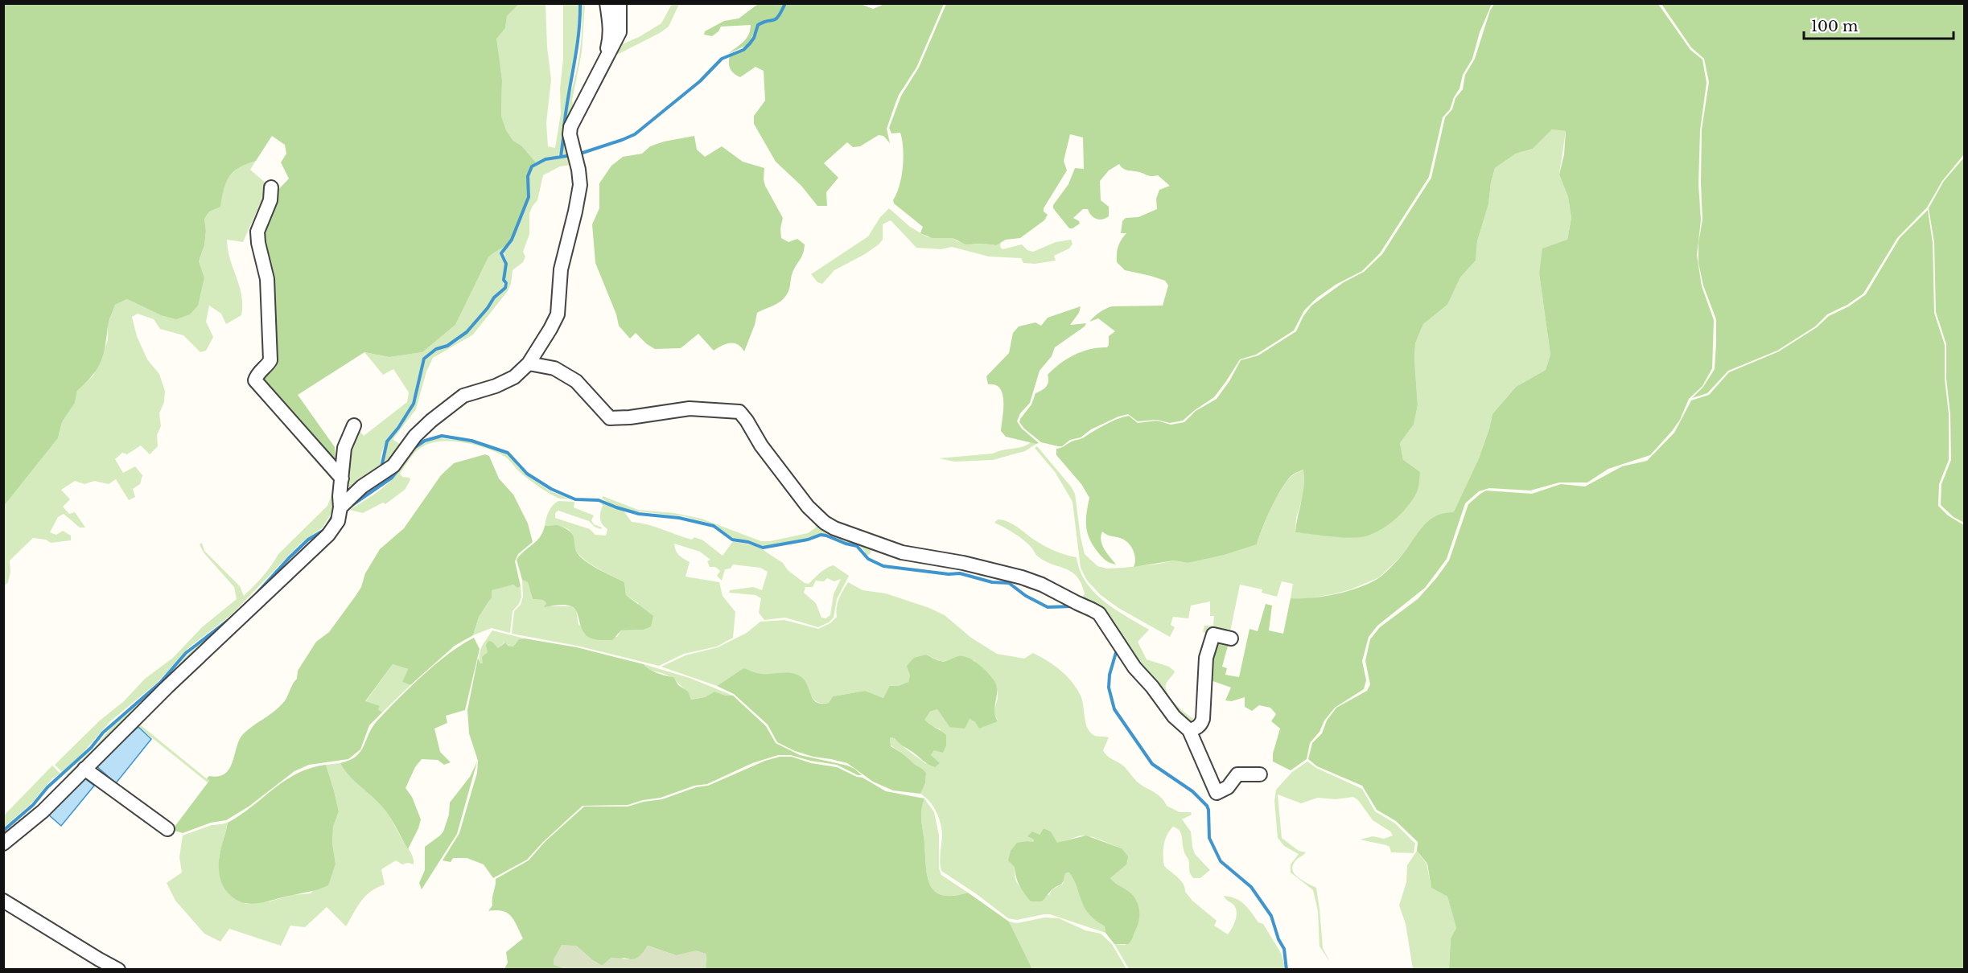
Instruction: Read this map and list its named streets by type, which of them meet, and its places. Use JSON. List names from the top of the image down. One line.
{"scale_bar":"100 m"}
